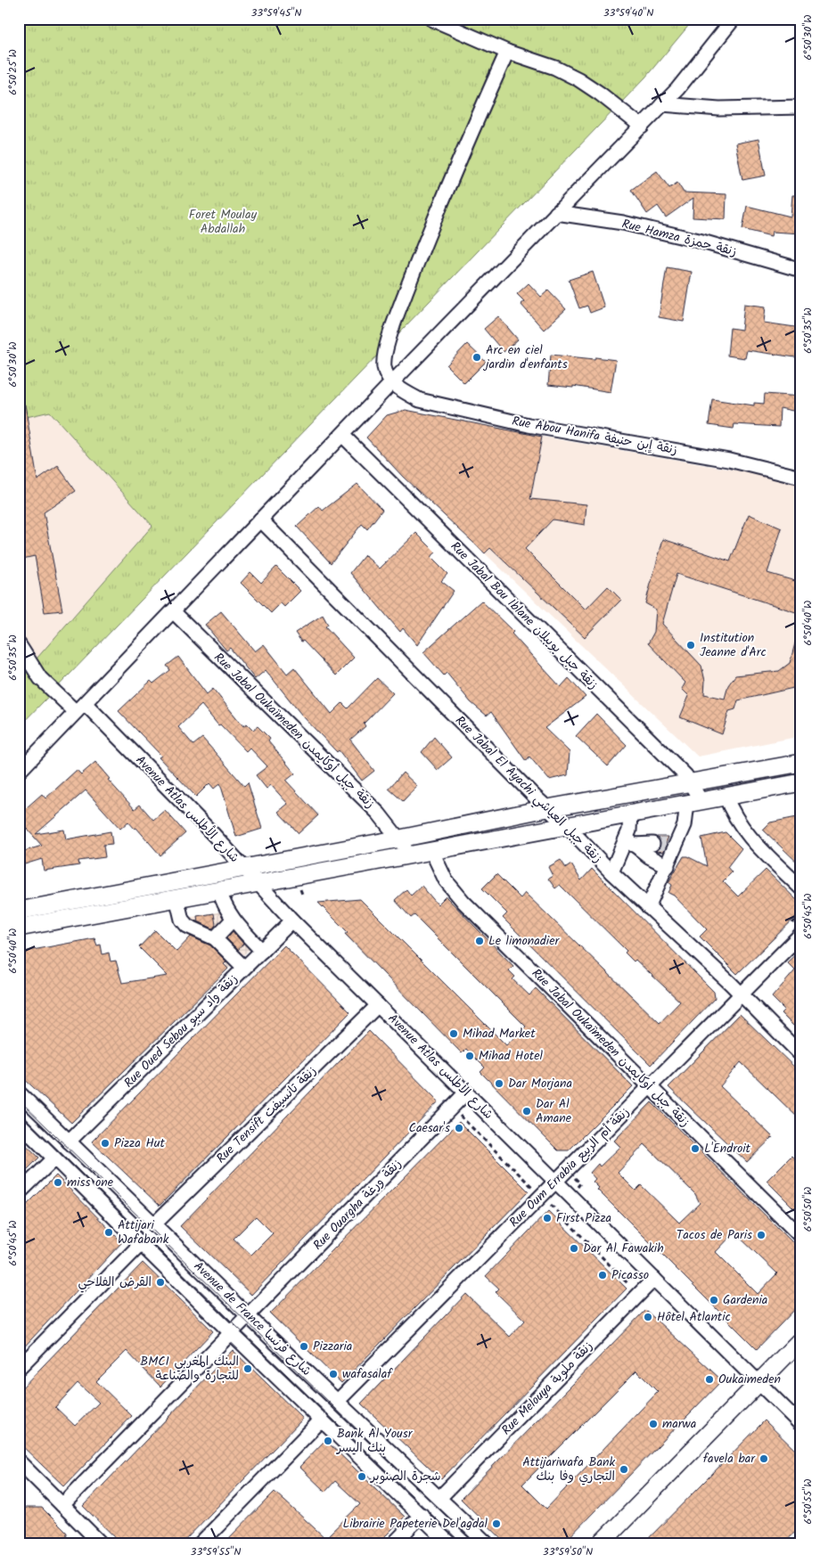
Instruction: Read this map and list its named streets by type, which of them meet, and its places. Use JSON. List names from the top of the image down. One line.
{"streets":{"street":["Rue Hamza زنقة حمزة","Rue Abou Hanifa زنقة اٍبن حنيفة","Rue Jabal Bou Iblane زنقة جبل بويبلان","Rue Jabal Oukaïmeden زنقة جبل أوكايمدن","Rue Jabal El Ayachi زنقة جبل العياشي","Avenue Atlas شارع الأطلس","Rue Oued Sebou زنقة واد سبو","Rue Tensift زنقة تانسيفت","Rue Oum Errabia زنقة أم الربيع","Rue Ouargha زنقة ورغة","Avenue de France شارع فرنسا","Rue Melouya زنقة ملوية"]},"crossings":[["Rue Jabal Oukaïmeden زنقة جبل أوكايمدن","Rue Oum Errabia زنقة أم الربيع"],["Rue Jabal El Ayachi زنقة جبل العياشي","Rue Oum Errabia زنقة أم الربيع"],["Avenue Atlas شارع الأطلس","Rue Oued Sebou زنقة واد سبو"],["Avenue Atlas شارع الأطلس","Rue Tensift زنقة تانسيفت"],["Avenue Atlas شارع الأطلس","Rue Oum Errabia زنقة أم الربيع"],["Avenue Atlas شارع الأطلس","Rue Ouargha زنقة ورغة"],["Avenue Atlas شارع الأطلس","Rue Melouya زنقة ملوية"],["Rue Oued Sebou زنقة واد سبو","Avenue de France شارع فرنسا"],["Rue Tensift زنقة تانسيفت","Avenue de France شارع فرنسا"],["Rue Oum Errabia زنقة أم الربيع","Avenue de France شارع فرنسا"],["Rue Ouargha زنقة ورغة","Avenue de France شارع فرنسا"],["Avenue de France شارع فرنسا","Rue Melouya زنقة ملوية"]],"parks":["Foret Moulay Abdallah"],"places":["Arc en ciel jardin d'enfants","Institution Jeanne d'Arc","Le limonadier","Mihad Market","Mihad Hotel","Dar Morjana","Dar Al Amane","Caesar's","Pizza Hut","L'Endroit","miss one","First Pizza","Attijari Wafabank","Tacos de Paris","Dar Al Fawakih","Picasso","القرض الفلاحي","Gardenia","Hôtel Atlantic","Pizzaria","BMCI البنك المغربي للتجارة والصناعة","wafasalaf","Oukaimeden","marwa","Bank Al Yousr بنك اليسر","favela bar","Attijariwafa Bank التجاري وفا بنك","شجرة الصنوبر","Librairie Papeterie Del'agdal"],"coordinates":["33°59'45\"N","33°59'40\"N","6°50'30\"W","6°50'25\"W","6°50'35\"W","6°50'40\"W","6°50'45\"W","6°50'50\"W","6°50'55\"W","33°59'55\"N","33°59'50\"N"]}
